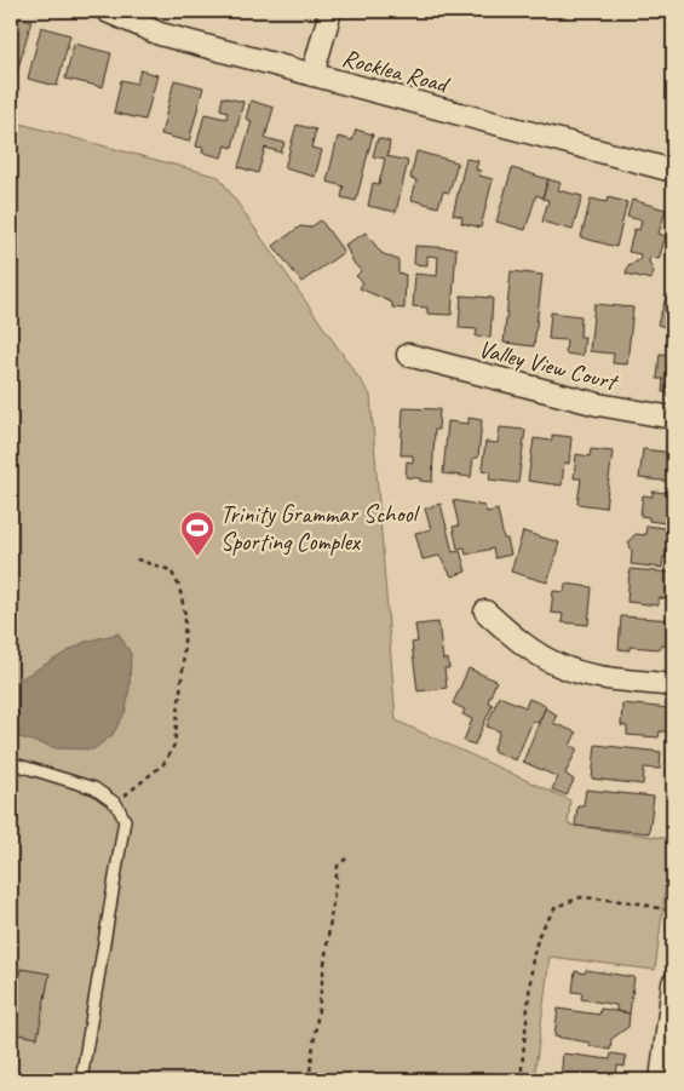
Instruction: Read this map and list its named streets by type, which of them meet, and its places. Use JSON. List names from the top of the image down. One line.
{"streets":{"street":["Rocklea Road","Valley View Court"]},"places":{"sports":["Trinity Grammar School Sporting Complex"]}}
